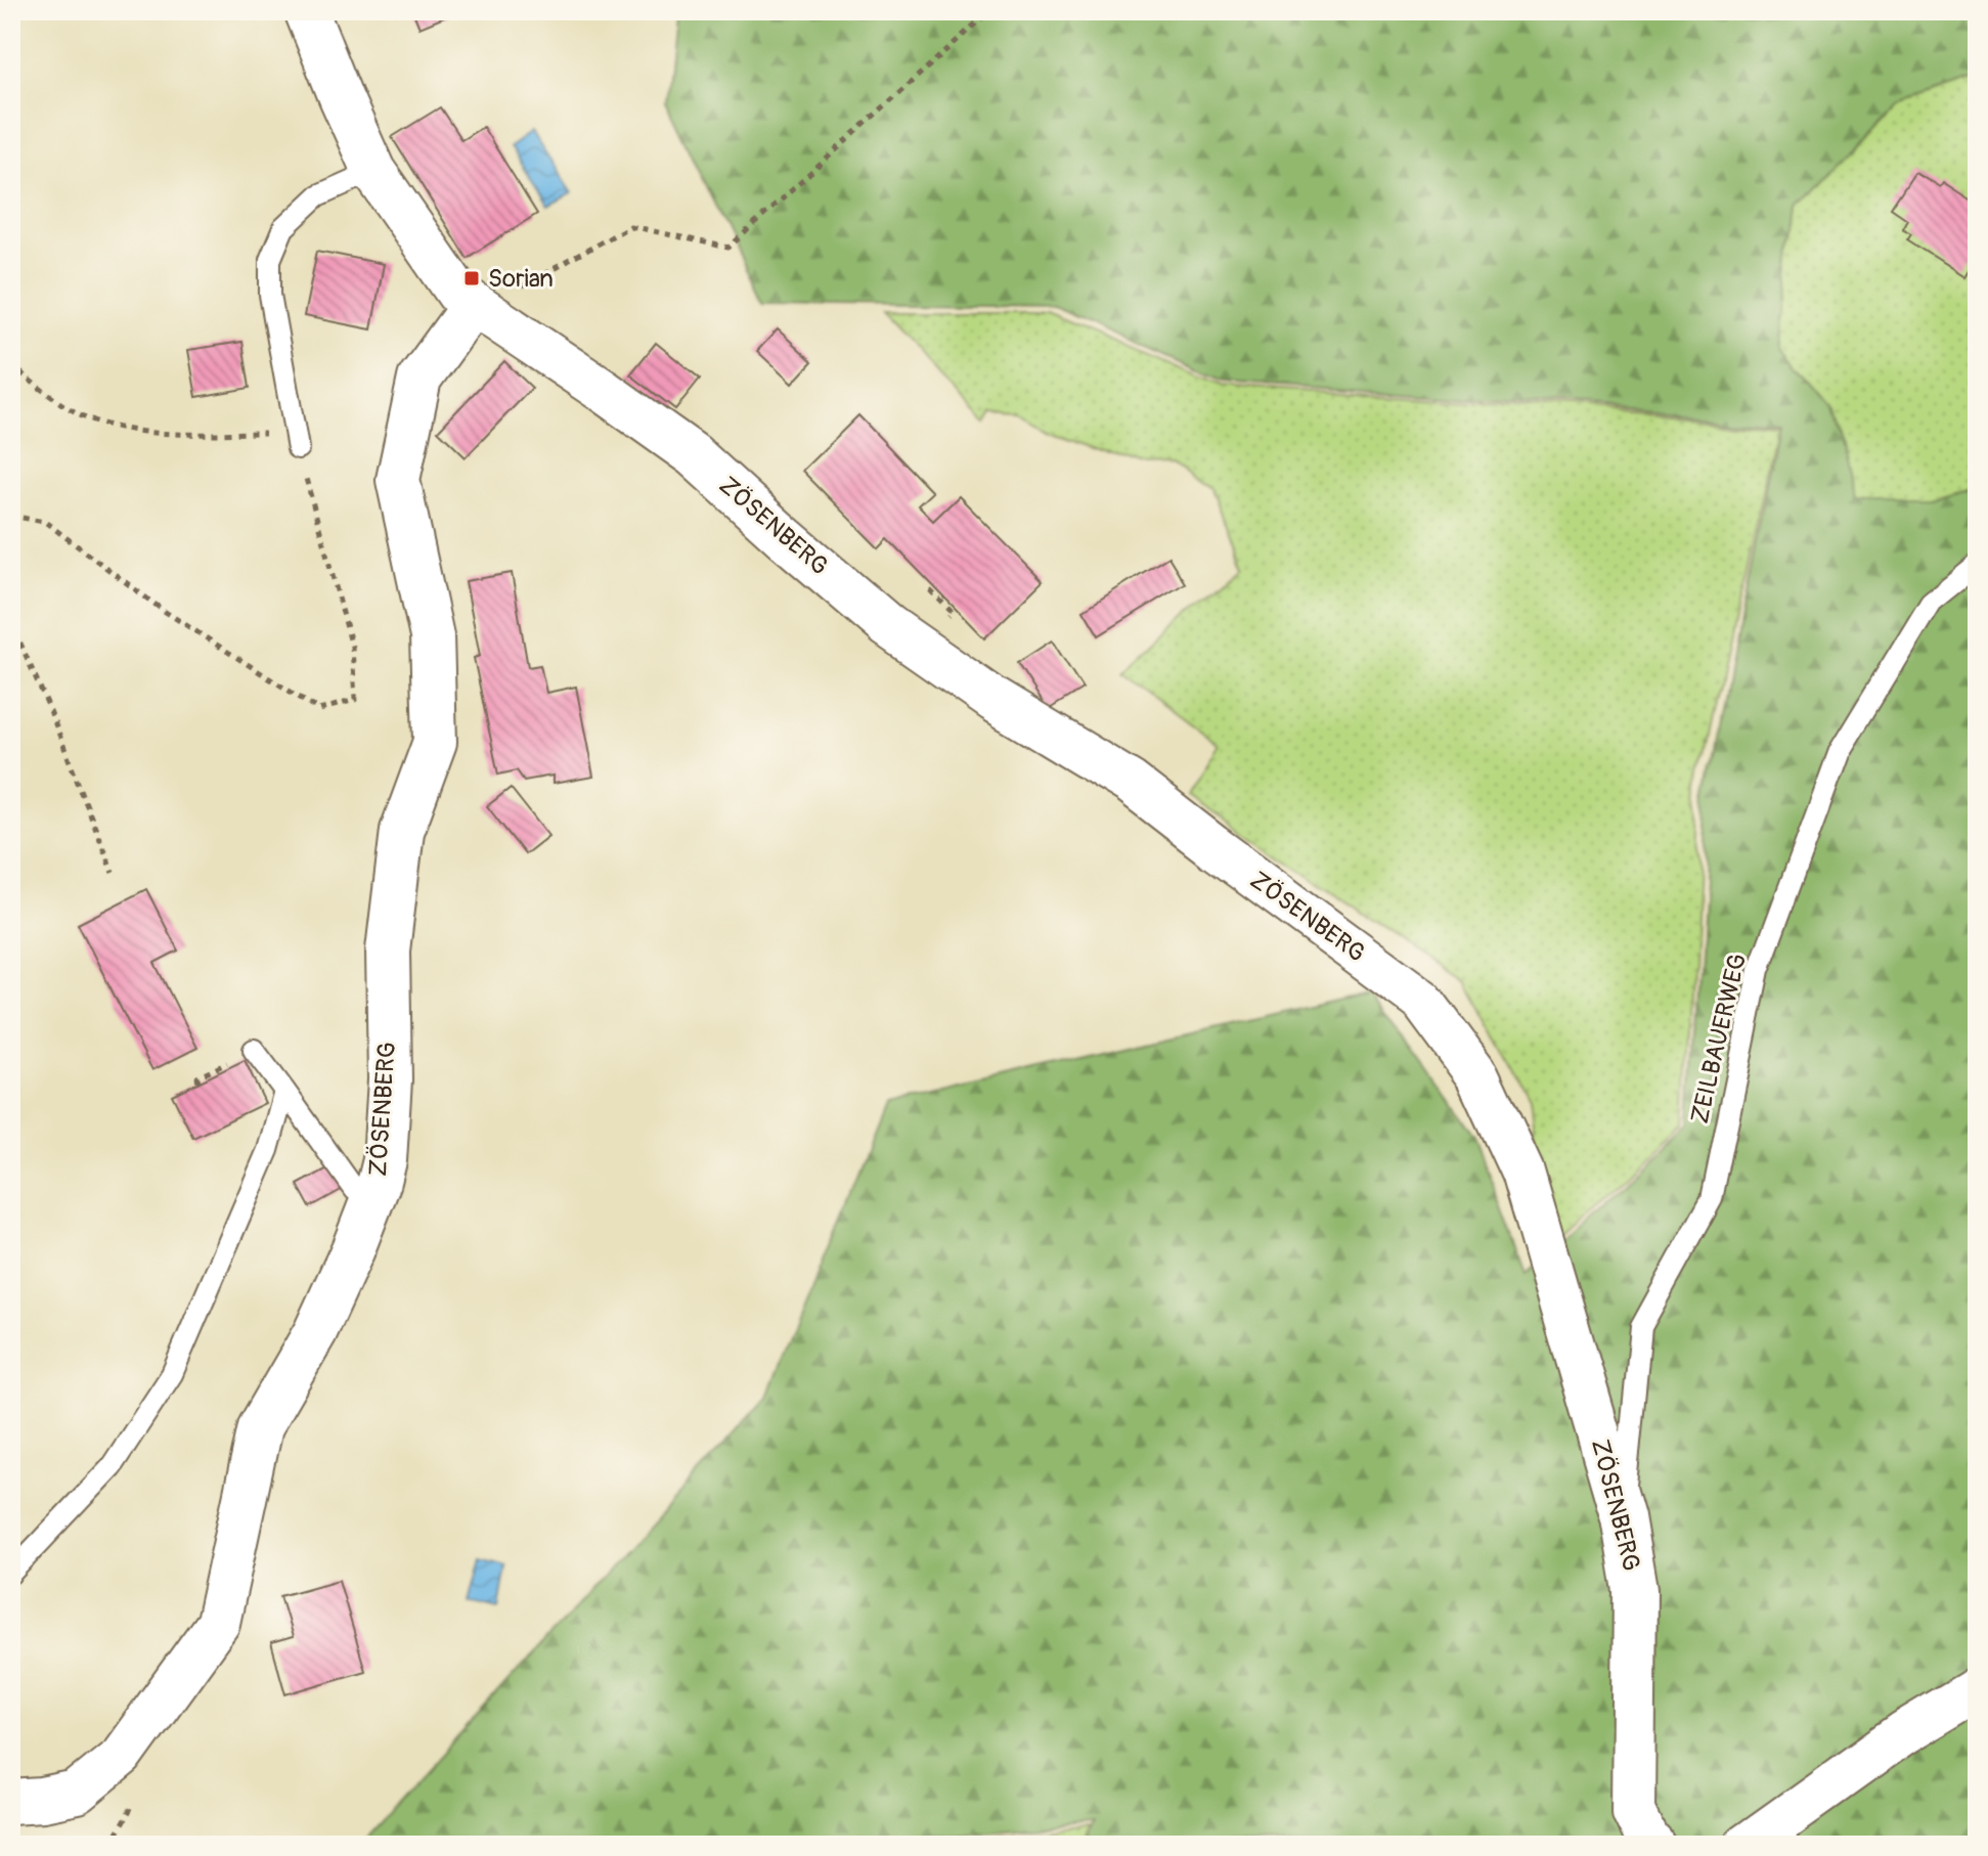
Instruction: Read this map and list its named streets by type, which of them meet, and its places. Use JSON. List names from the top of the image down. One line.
{"streets":{"street":["ZÖSENBERG"],"lane":["ZEILBAUERWEG"]},"crossings":[["ZÖSENBERG","ZEILBAUERWEG"]],"places":{"transit":["Sorian"]}}
